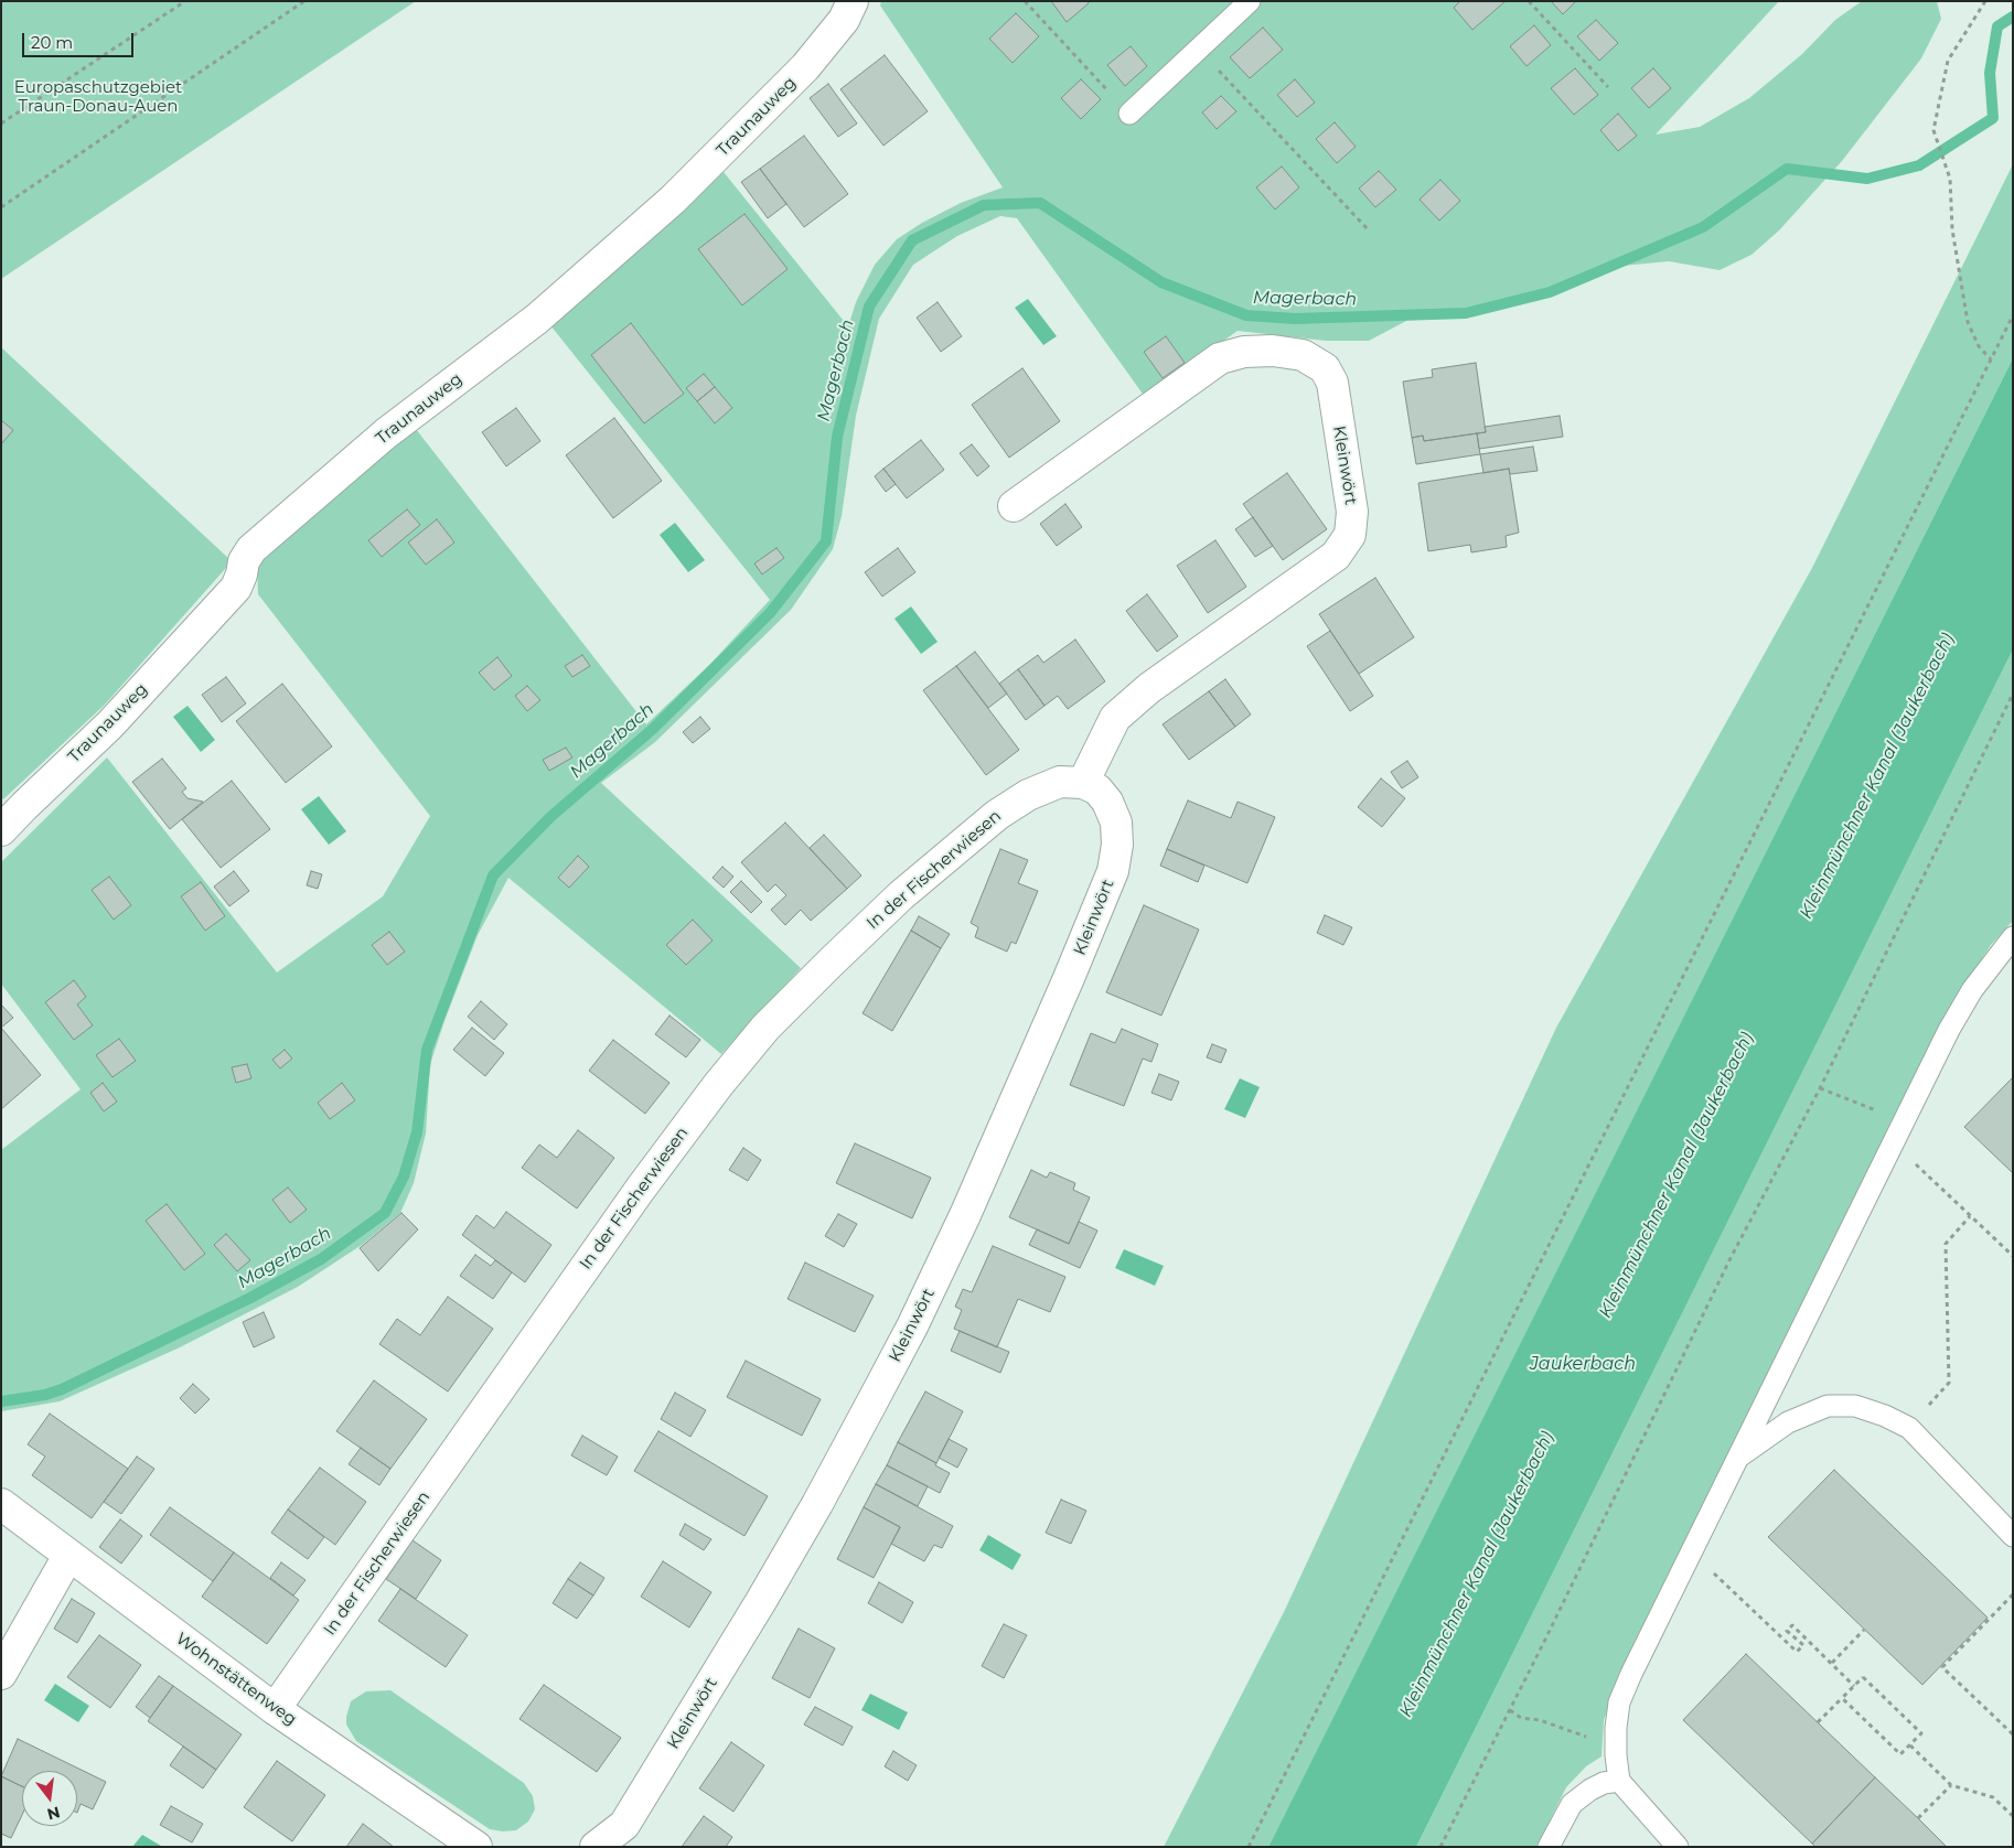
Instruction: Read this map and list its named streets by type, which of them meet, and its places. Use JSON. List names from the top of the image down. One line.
{"streets":{"street":["Traunauweg","Kleinwört","In der Fischerwiesen","Wohnstättenweg"]},"crossings":[["Kleinwört","In der Fischerwiesen"],["In der Fischerwiesen","Wohnstättenweg"]],"water":["Magerbach","Kleinmünchner Kanal (Jaukerbach)","Jaukerbach"],"parks":["Europaschutzgebiet Traun-Donau-Auen"],"scale_bar":"20 m","north":"bottom"}
